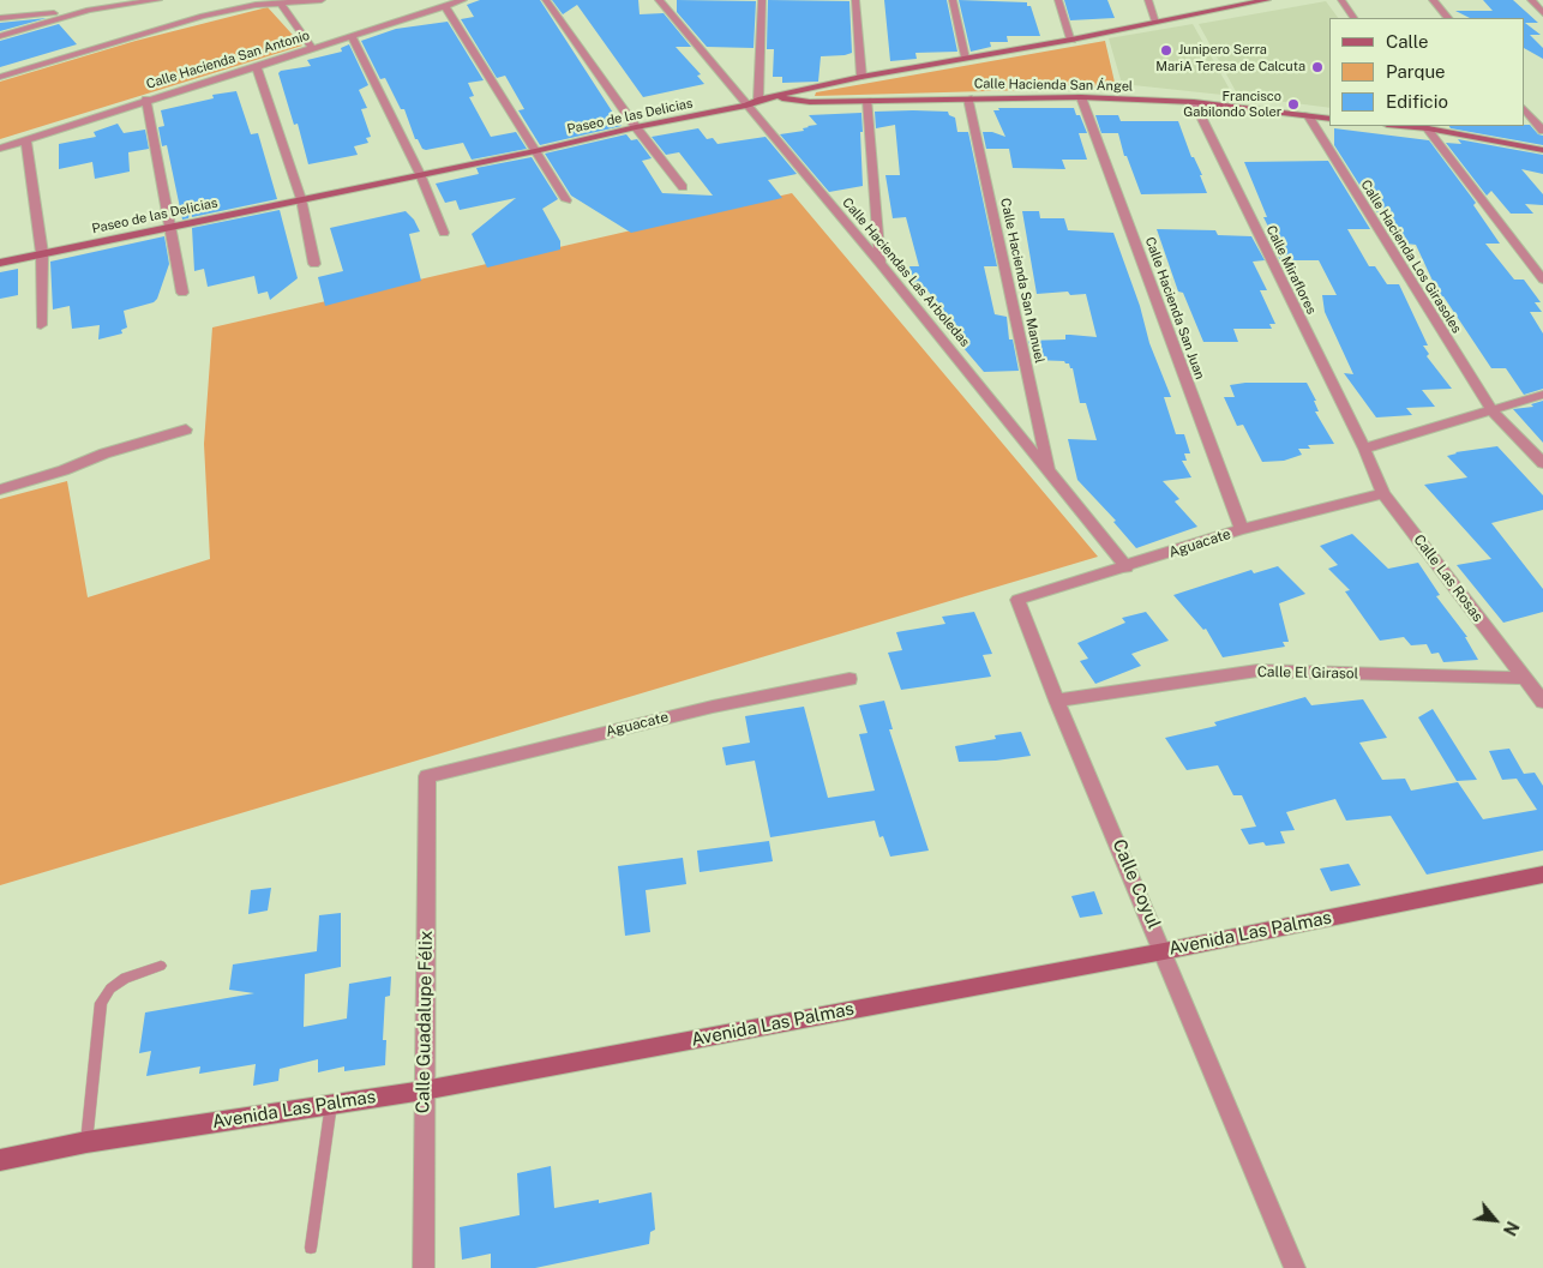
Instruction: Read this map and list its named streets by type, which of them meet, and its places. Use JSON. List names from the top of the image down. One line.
{"streets":{"street":["Calle Hacienda San Antonio","Calle Hacienda San Ángel","Paseo de las Delicias","Calle Hacienda Los Girasoles","Calle Miraflores","Calle Haciendas Las Arboledas","Calle Hacienda San Manuel","Calle Hacienda San Juan","Aguacate","Calle Las Rosas","Calle El Girasol","Calle Coyul","Avenida Las Palmas","Calle Guadalupe Félix"]},"crossings":[["Calle Hacienda San Ángel","Paseo de las Delicias"],["Calle Hacienda San Ángel","Calle Hacienda Los Girasoles"],["Calle Hacienda San Ángel","Calle Miraflores"],["Calle Hacienda San Ángel","Calle Hacienda San Manuel"],["Calle Hacienda San Ángel","Calle Hacienda San Juan"],["Paseo de las Delicias","Calle Haciendas Las Arboledas"],["Calle Miraflores","Calle Las Rosas"],["Calle Haciendas Las Arboledas","Calle Hacienda San Manuel"],["Calle Haciendas Las Arboledas","Aguacate"],["Calle Hacienda San Juan","Aguacate"],["Aguacate","Calle Las Rosas"],["Aguacate","Calle Coyul"],["Aguacate","Calle Guadalupe Félix"],["Calle Las Rosas","Calle El Girasol"],["Calle El Girasol","Calle Coyul"],["Calle Coyul","Avenida Las Palmas"],["Avenida Las Palmas","Calle Guadalupe Félix"]],"places":["Junipero Serra","MariA Teresa de Calcuta","Francisco Gabilondo Soler"],"legend":["Calle","Parque","Edificio"],"north":"bottom right"}
